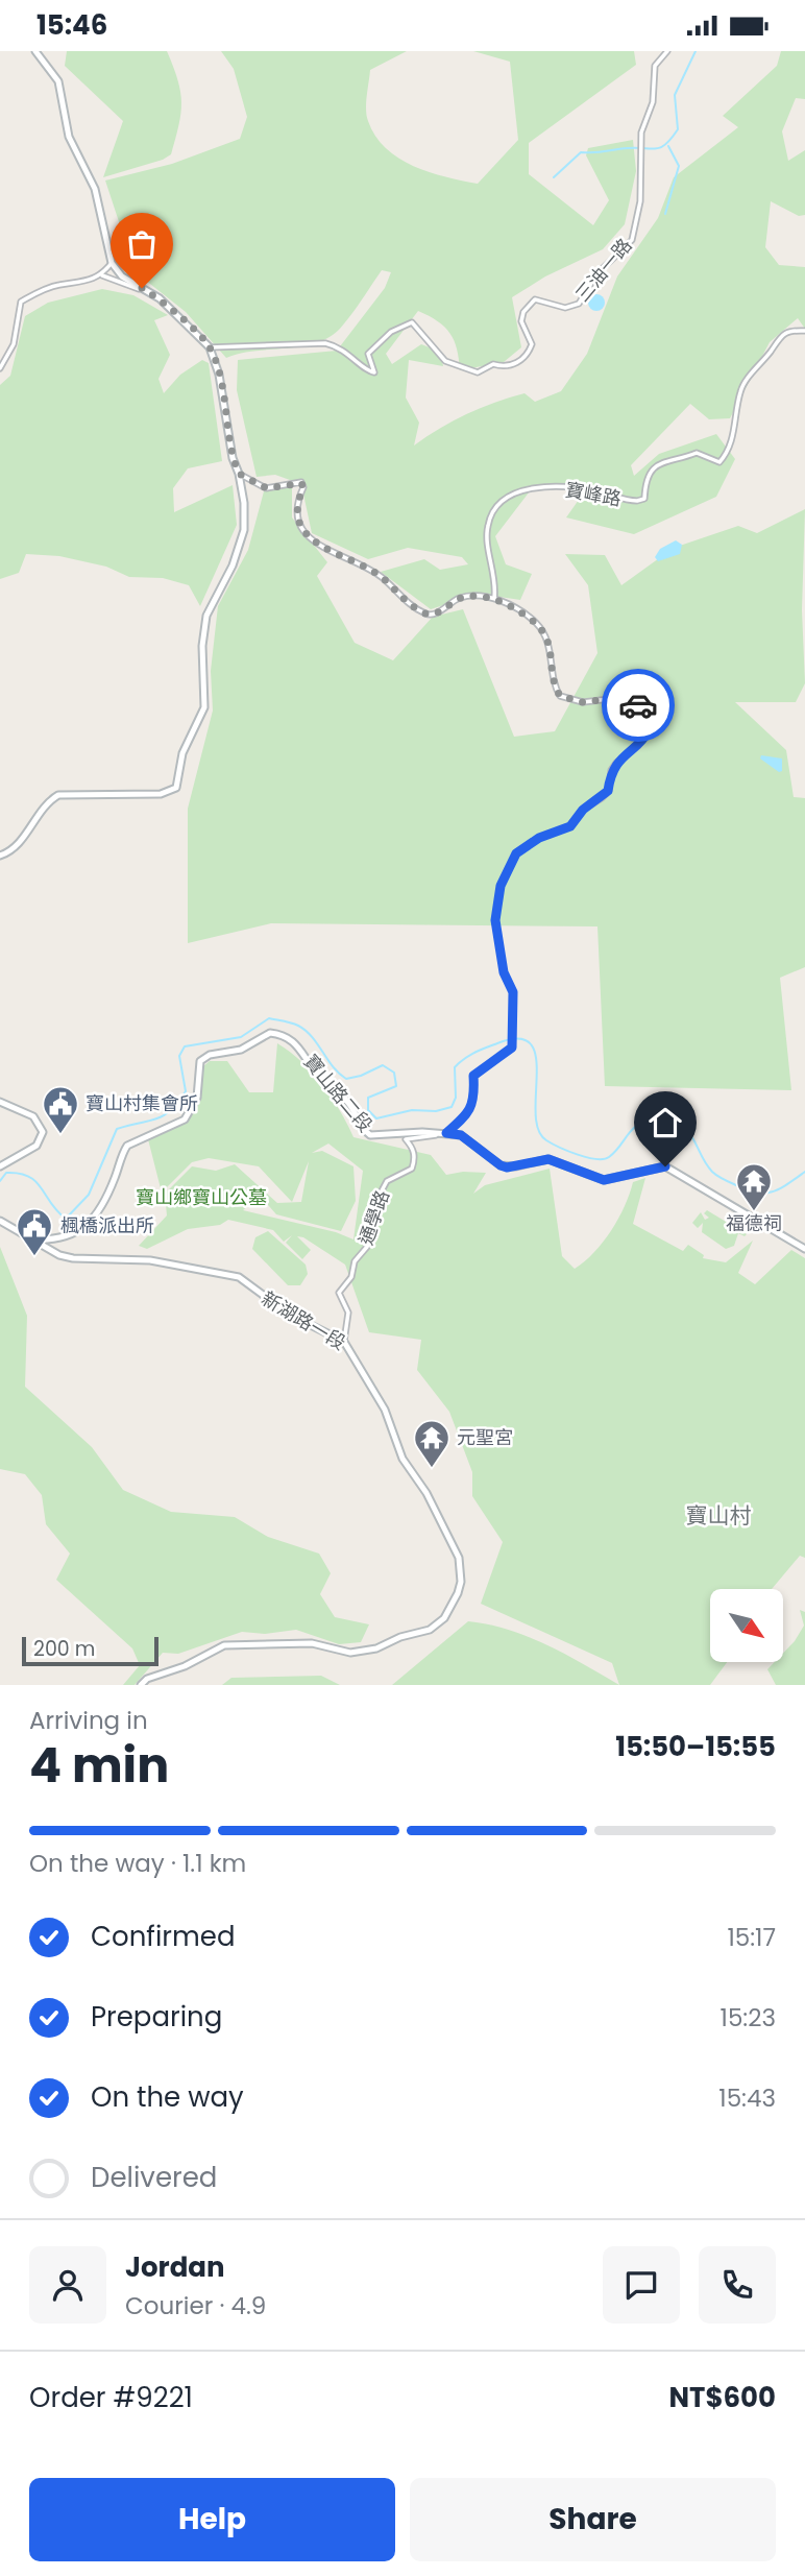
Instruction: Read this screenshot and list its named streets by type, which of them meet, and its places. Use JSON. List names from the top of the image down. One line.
{"streets":{"street":["三油一路","寶峰路","寶山路二段","通學路","新湖路一段"]},"crossings":[["寶山路二段","通學路"],["寶山路二段","新湖路一段"],["通學路","新湖路一段"]],"districts":["寶山村"],"parks":["寶山鄉寶山公墓"],"places":{"public building":["寶山村集會所","楓橋派出所"],"temple":["福德祠","元聖宮"]},"scale_bar":"200 m","north":"bottom right","page":{"status":"15:46","scale":"200 m","heading":["4 min","Arriving in","15:50–15:55"],"panel":["Jordan","Courier · 4.9","Order #9221","NT$600"],"bar":"On the way · 1.1 km","list":[["Confirmed","15:17"],["Preparing","15:23"],["On the way","15:43"],"Delivered"],"buttons":["Help","Share"]}}
